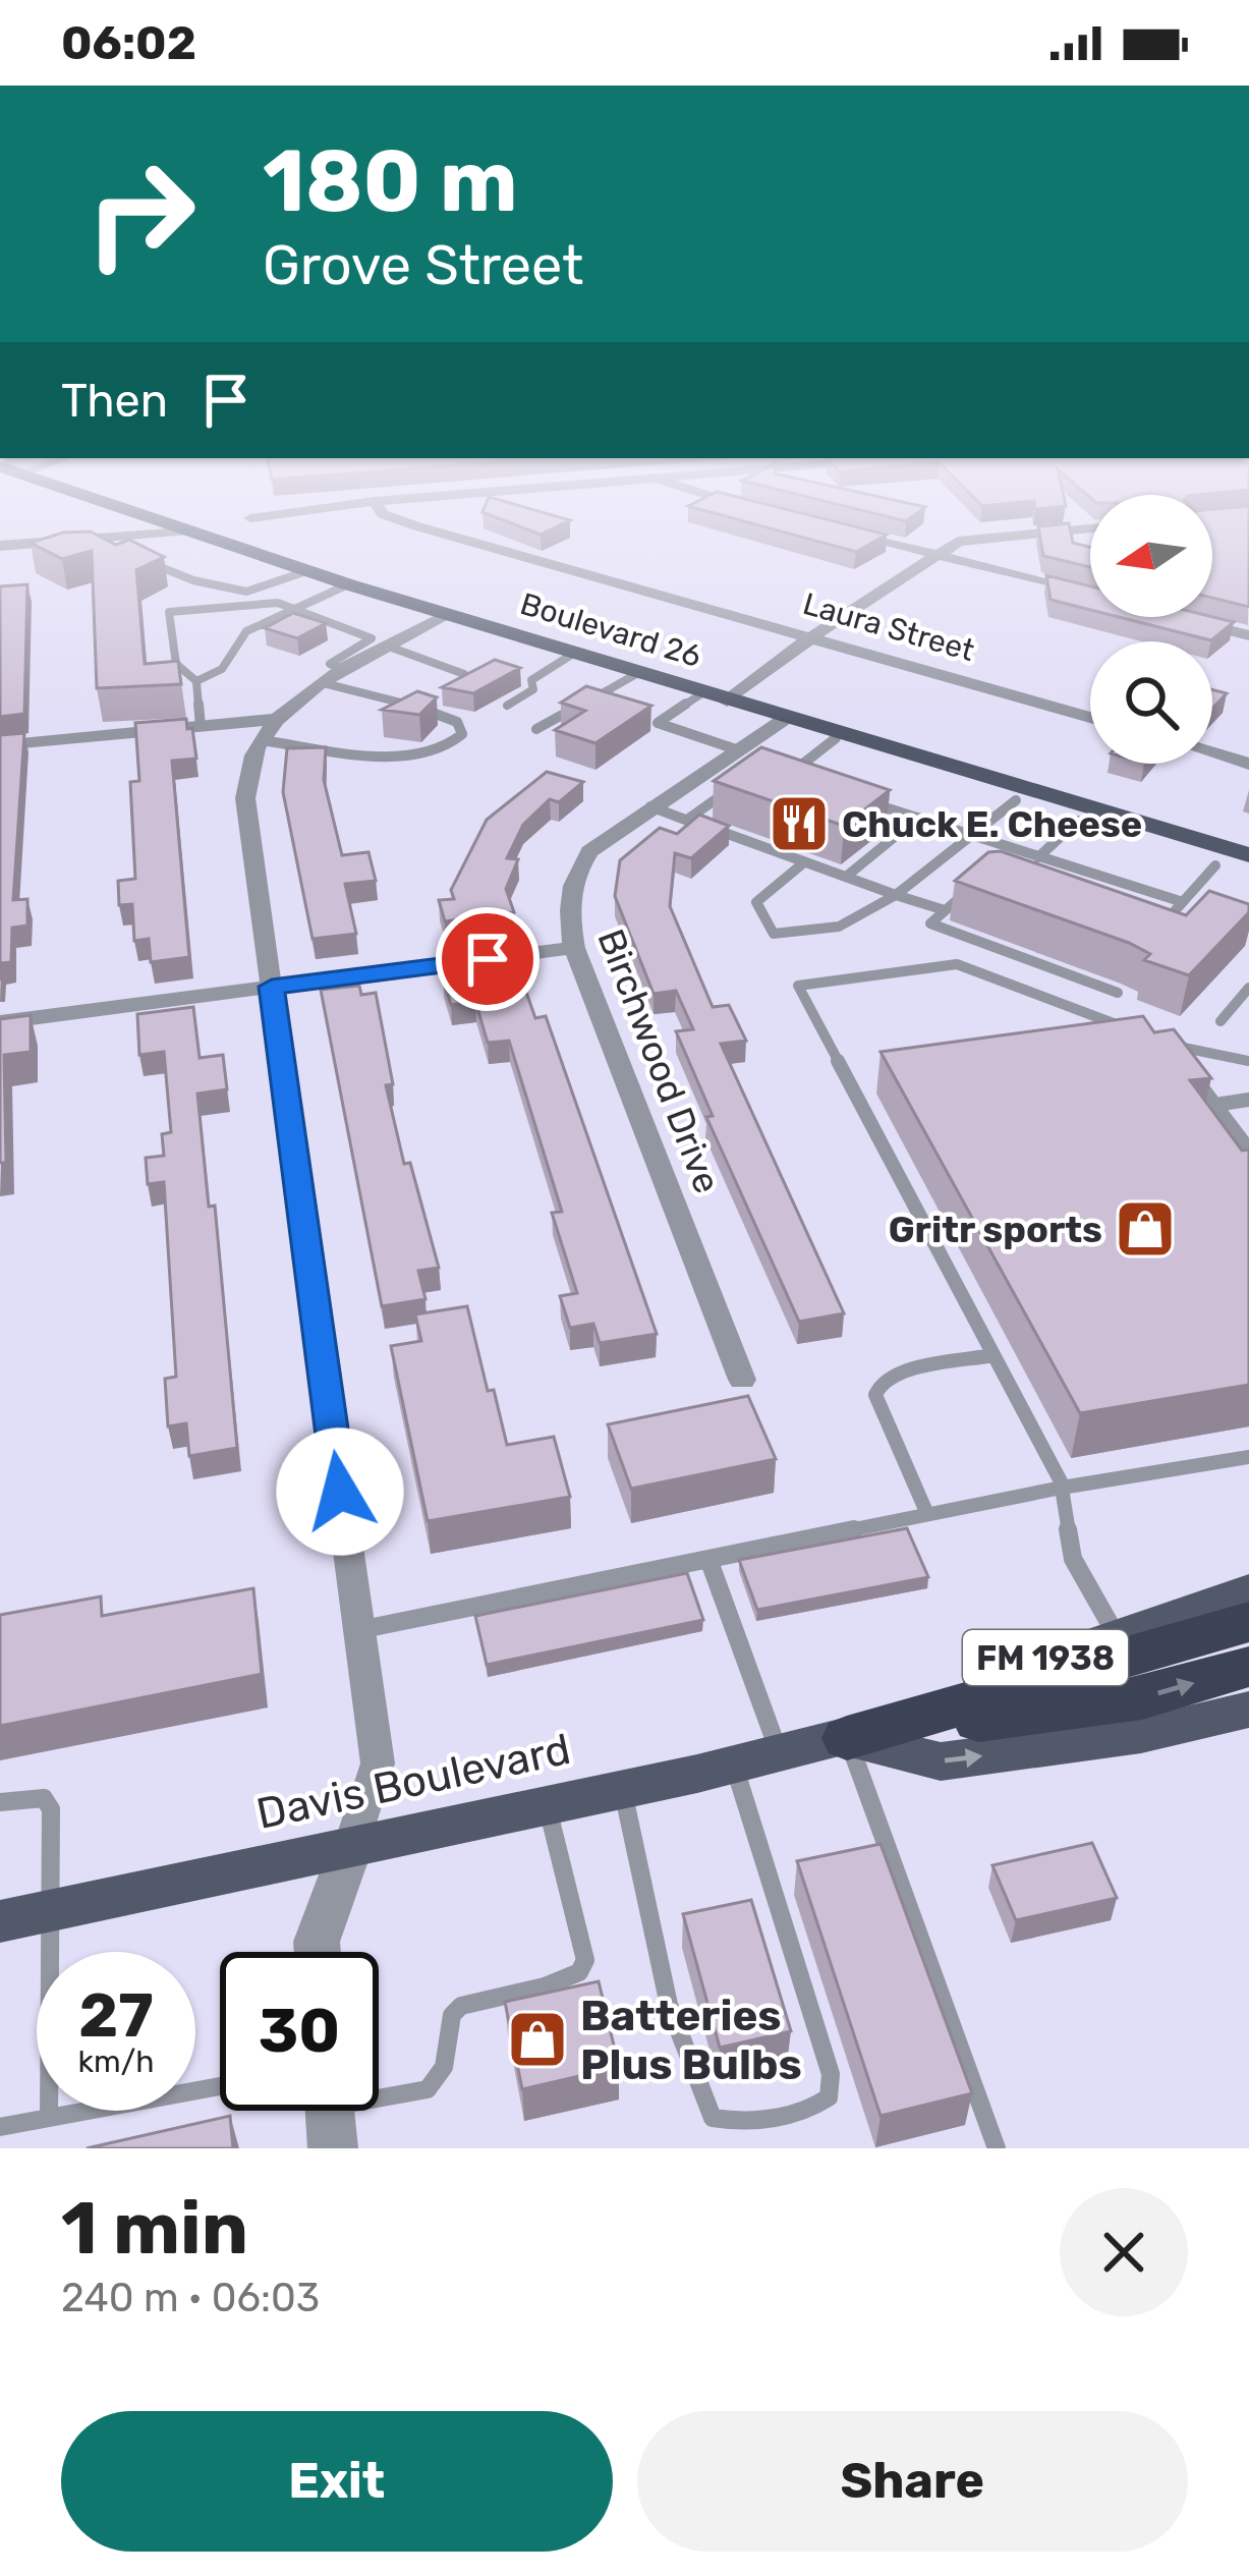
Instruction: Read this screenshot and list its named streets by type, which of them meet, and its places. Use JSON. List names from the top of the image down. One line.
{"streets":{"main road":["Boulevard 26","FM 1938","Davis Boulevard"],"street":["Laura Street","Birchwood Drive"]},"crossings":[["Boulevard 26","Birchwood Drive"]],"places":{"restaurant":["Chuck E. Cheese"],"shop":["Gritr sports","Batteries Plus Bulbs"]},"north":"left","page":{"status":"06:02","turn":["180 m","Grove Street"],"then":"Then","speed":"27 km/h","limit":"30","heading":["1 min","240 m · 06:03"],"buttons":["Exit","Share"]}}
